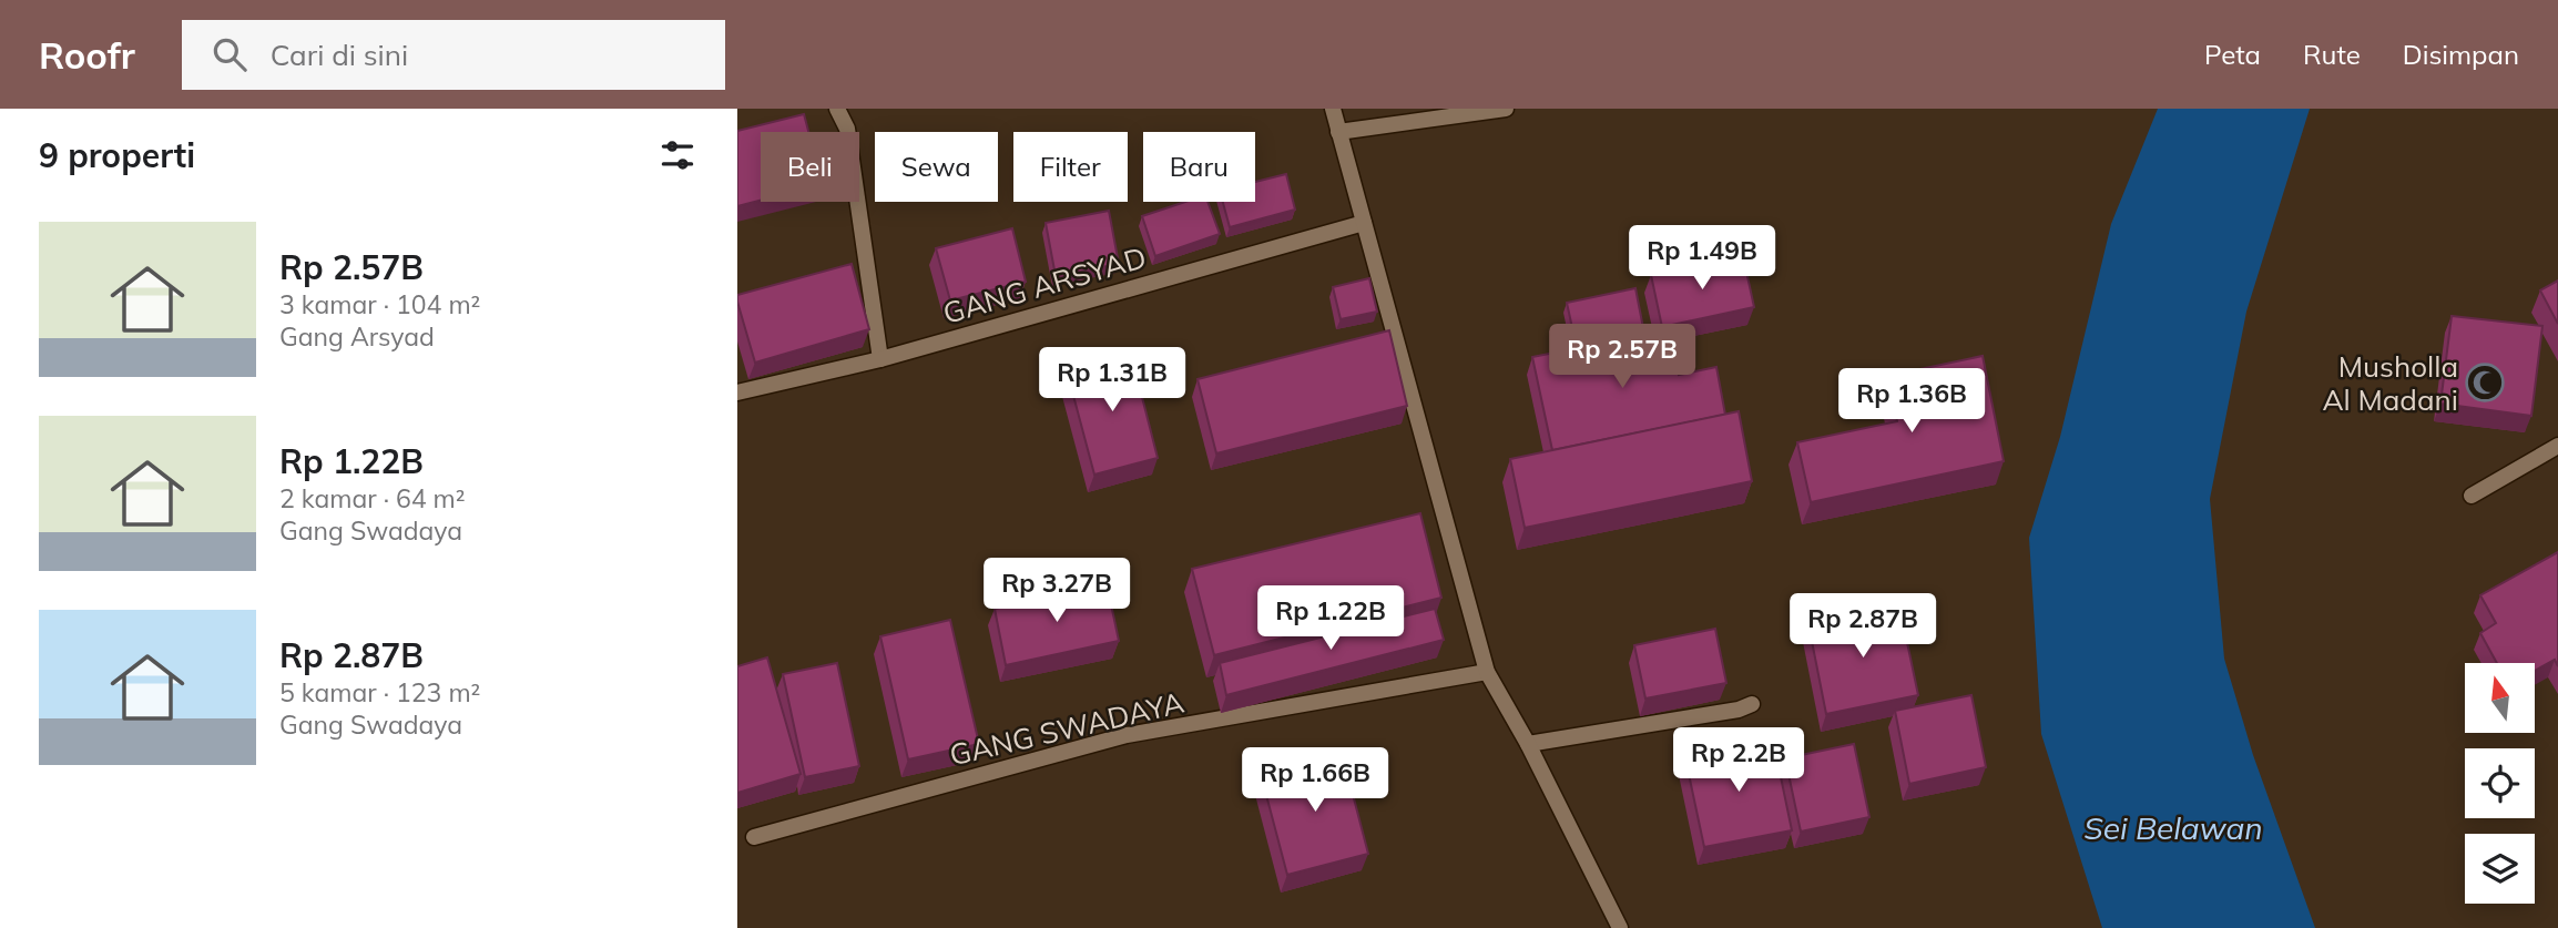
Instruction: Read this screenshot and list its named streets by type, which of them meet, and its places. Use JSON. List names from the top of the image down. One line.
{"streets":{"street":["GANG ARSYAD","GANG SWADAYA"]},"water":["Sei Belawan"],"places":{"mosque":["Musholla Al Madani"]},"north":"top","page":{"header":"Roofr","search":"Cari di sini","nav":["Peta","Rute","Disimpan"],"heading":"9 properti","chip":["Beli","Sewa","Filter","Baru"],"list":[{"name":"Rp 2.57B","note":"3 kamar · 104 m² · Gang Arsyad"},{"name":"Rp 1.22B","note":"2 kamar · 64 m² · Gang Swadaya"},{"name":"Rp 2.87B","note":"5 kamar · 123 m² · Gang Swadaya"}],"price":["Rp 1.49B","Rp 2.57B","Rp 1.31B","Rp 1.36B","Rp 3.27B","Rp 1.22B","Rp 2.87B","Rp 2.2B","Rp 1.66B"]}}
